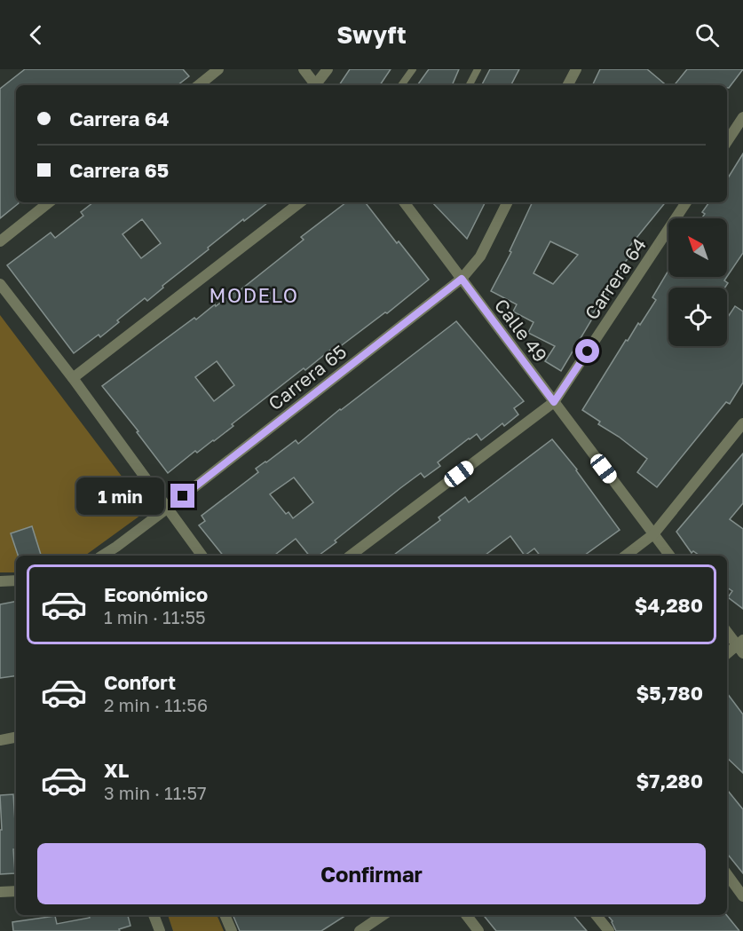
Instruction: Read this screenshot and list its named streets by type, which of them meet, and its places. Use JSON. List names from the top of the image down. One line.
{"streets":{"street":["Carrera 64","Calle 49","Carrera 65"]},"crossings":[["Carrera 64","Calle 49"],["Calle 49","Carrera 65"]],"districts":["MODELO"],"north":"top left","page":{"header":"Swyft","banner":["Carrera 64","Carrera 65"],"bubble":"1 min","list":[{"name":"Económico","note":"1 min · 11:55","value":"$4,280"},{"name":"Confort","note":"2 min · 11:56","value":"$5,780"},{"name":"XL","note":"3 min · 11:57","value":"$7,280"}],"buttons":"Confirmar"}}
